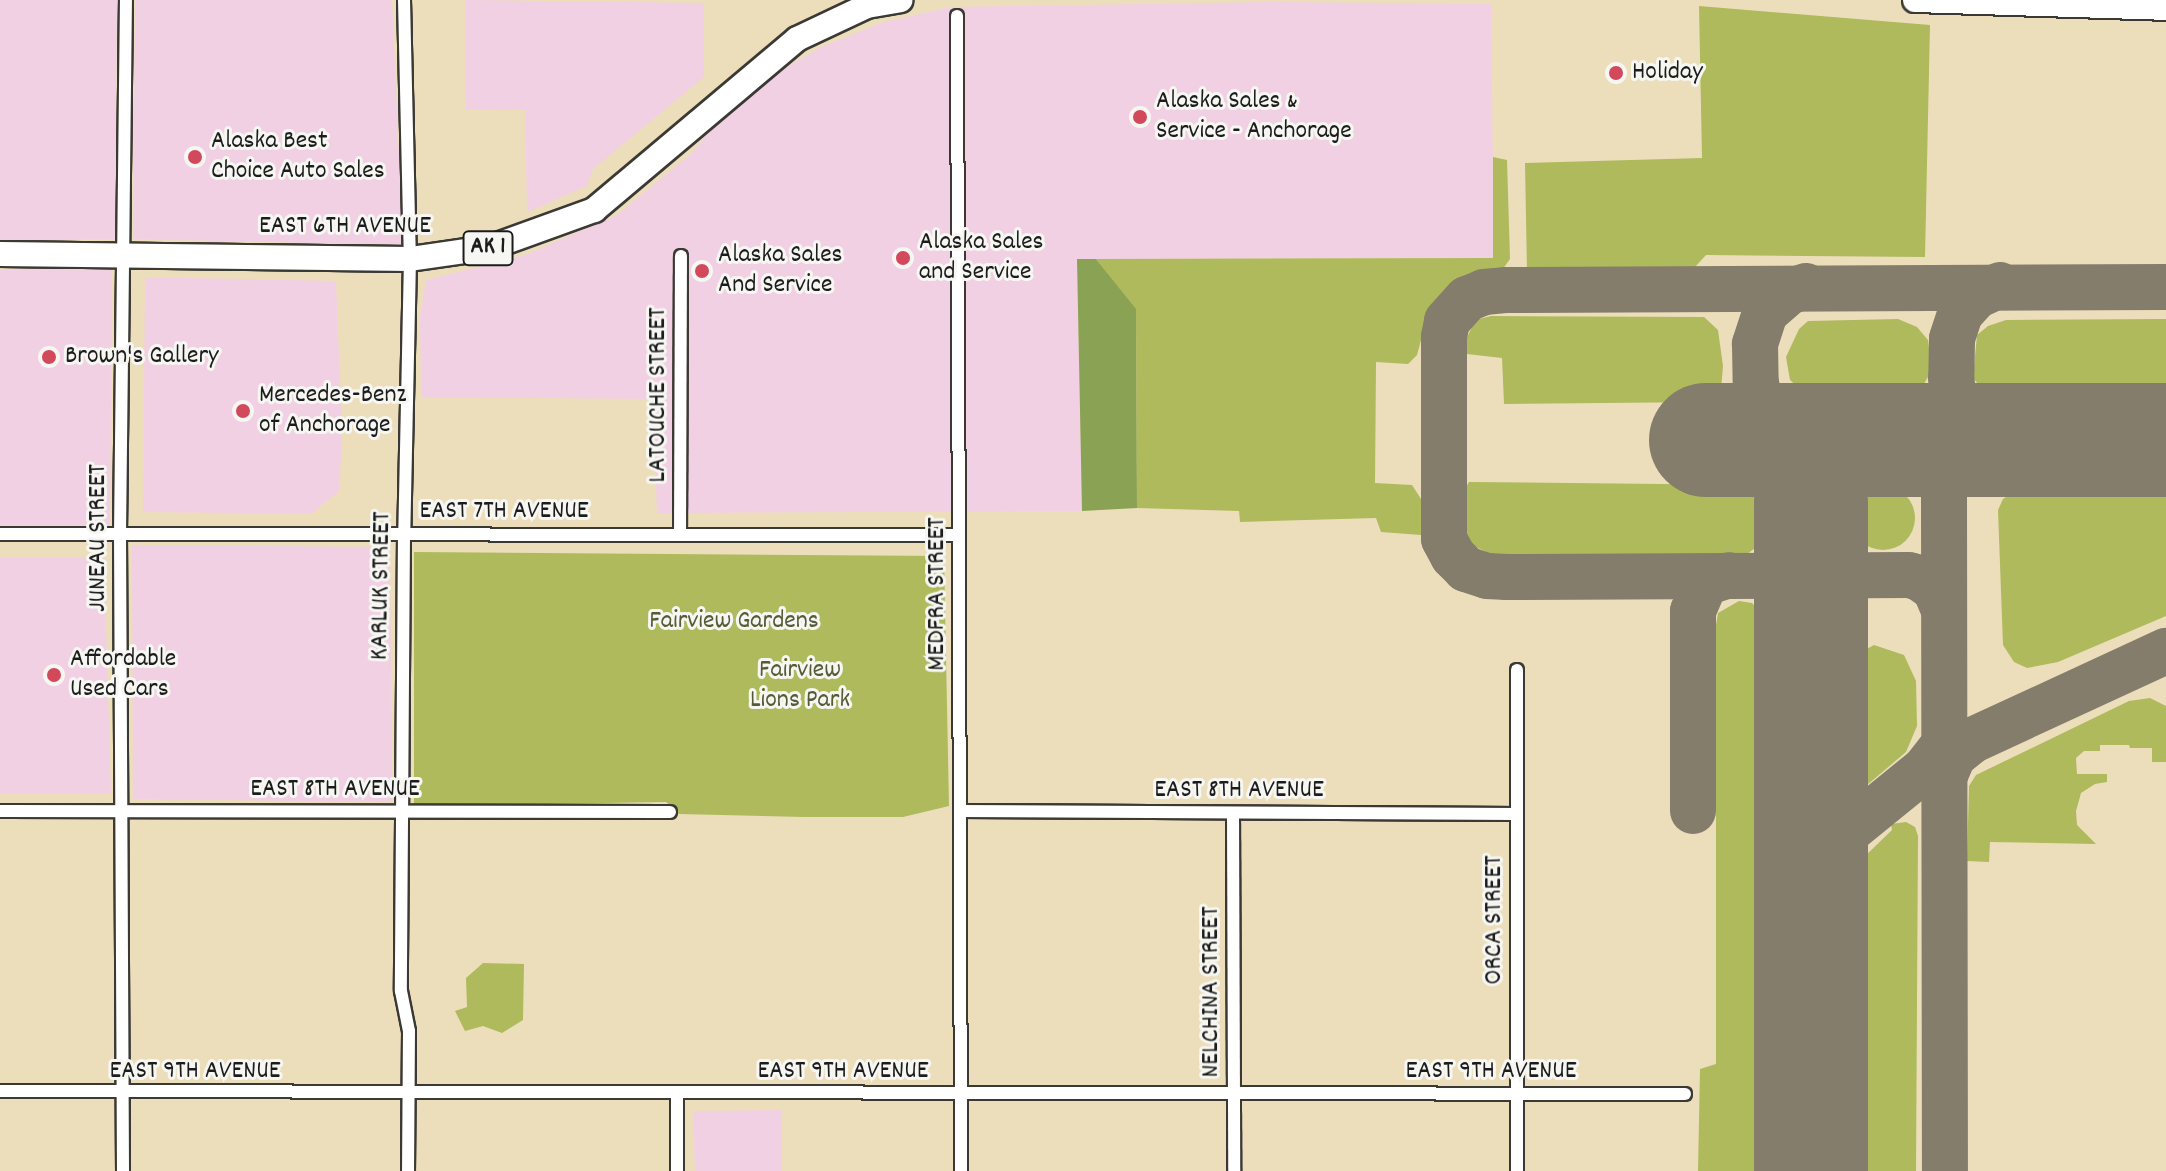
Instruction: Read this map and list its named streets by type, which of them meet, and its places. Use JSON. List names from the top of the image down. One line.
{"streets":{"highway":["EAST 6TH AVENUE","AK 1"],"street":["LATOUCHE STREET","EAST 7TH AVENUE","JUNEAU STREET","KARLUK STREET","MEDFRA STREET","EAST 8TH AVENUE","ORCA STREET","NELCHINA STREET","EAST 9TH AVENUE"]},"crossings":[["EAST 6TH AVENUE","JUNEAU STREET"],["EAST 6TH AVENUE","KARLUK STREET"],["LATOUCHE STREET","EAST 7TH AVENUE"],["EAST 7TH AVENUE","JUNEAU STREET"],["EAST 7TH AVENUE","KARLUK STREET"],["EAST 7TH AVENUE","MEDFRA STREET"],["JUNEAU STREET","EAST 8TH AVENUE"],["JUNEAU STREET","EAST 9TH AVENUE"],["KARLUK STREET","EAST 8TH AVENUE"],["KARLUK STREET","EAST 9TH AVENUE"],["MEDFRA STREET","EAST 8TH AVENUE"],["MEDFRA STREET","EAST 9TH AVENUE"],["EAST 8TH AVENUE","ORCA STREET"],["EAST 8TH AVENUE","NELCHINA STREET"],["ORCA STREET","EAST 9TH AVENUE"],["NELCHINA STREET","EAST 9TH AVENUE"]],"parks":["Fairview Gardens","Fairview Lions Park"],"places":["Holiday","Alaska Sales & Service - Anchorage","Alaska Best Choice Auto Sales","Alaska Sales and Service","Alaska Sales And Service","Brown's Gallery","Mercedes-Benz of Anchorage","Affordable Used Cars"]}
